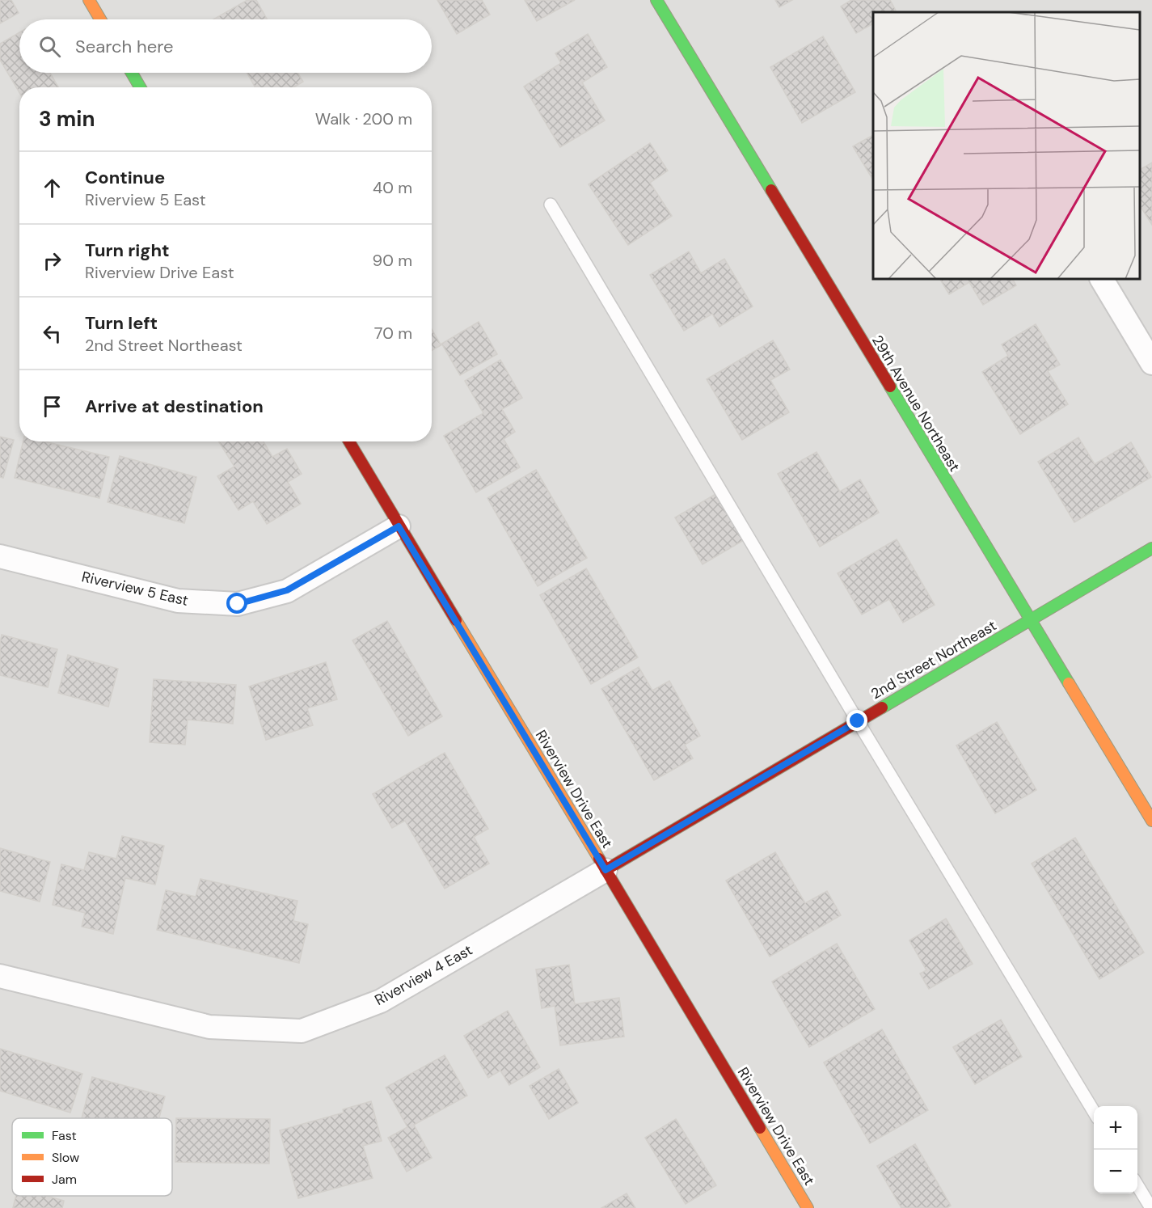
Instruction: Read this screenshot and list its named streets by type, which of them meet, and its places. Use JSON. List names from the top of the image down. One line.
{"streets":{"street":["29th Avenue Northeast","Riverview 5 East","2nd Street Northeast","Riverview Drive East","Riverview 4 East"]},"crossings":[["29th Avenue Northeast","2nd Street Northeast"],["Riverview 5 East","Riverview Drive East"],["2nd Street Northeast","Riverview Drive East"],["2nd Street Northeast","Riverview 4 East"],["Riverview Drive East","Riverview 4 East"]],"legend":["Fast","Slow","Jam"],"page":{"search":"Search here","heading":["3 min","Walk · 200 m"],"list":[["Continue","Riverview 5 East","40 m"],["Turn right","Riverview Drive East","90 m"],["Turn left","2nd Street Northeast","70 m"],"Arrive at destination"],"map_buttons":["+","−"]}}
